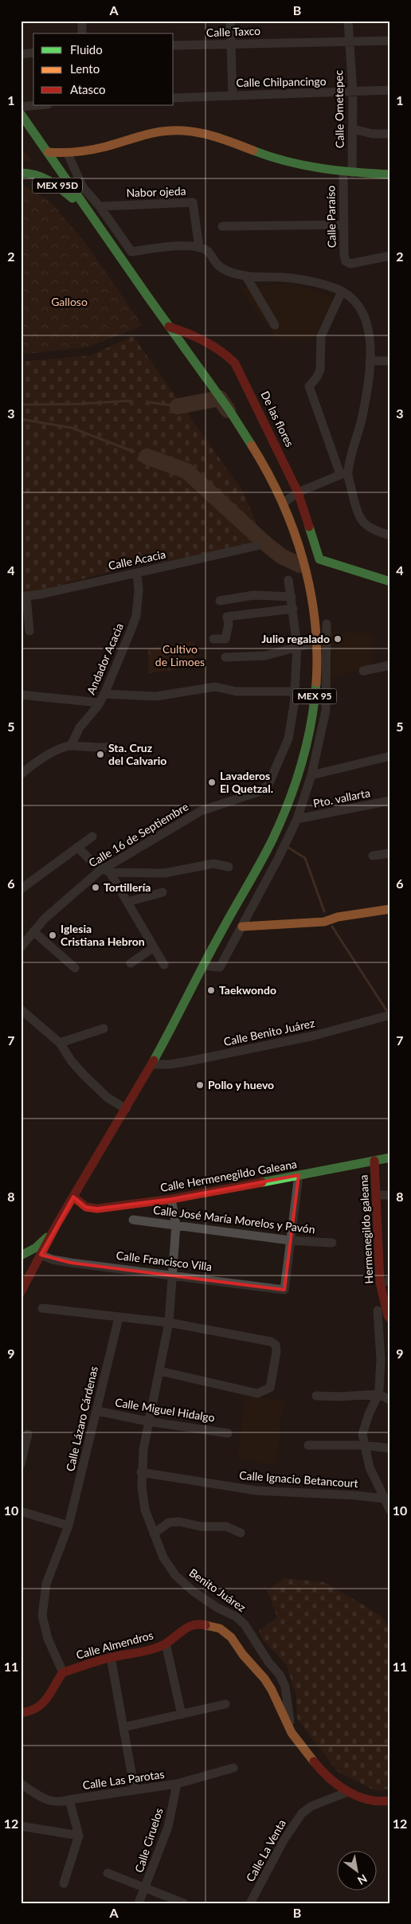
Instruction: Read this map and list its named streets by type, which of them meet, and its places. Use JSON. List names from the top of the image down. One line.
{"streets":{"main road":["MEX 95D","De las flores","MEX 95","Calle Hermenegildo Galeana","Hermenegildo galeana","Calle Almendros"],"street":["Calle Taxco","Calle Chilpancingo","Calle Ometepec","Nabor ojeda","Calle Paraíso","Calle Acacia","Andador Acacia","Pto. vallarta","Calle 16 de Septiembre","Calle Benito Juárez","Calle José María Morelos y Pavón","Calle Francisco Villa","Calle Miguel Hidalgo","Calle Lázaro Cárdenas","Calle Ignacio Betancourt","Benito Juárez","Calle Las Parotas","Calle Ciruelos","Calle La Venta"]},"crossings":[["Calle Taxco","Calle Ometepec"],["Calle Chilpancingo","Calle Ometepec"],["Calle Ometepec","Calle Paraíso"],["MEX 95D","MEX 95"],["De las flores","MEX 95"],["Calle Acacia","Andador Acacia"],["MEX 95","Calle Benito Juárez"],["MEX 95","Calle Hermenegildo Galeana"],["MEX 95","Calle Francisco Villa"],["Calle Hermenegildo Galeana","Hermenegildo galeana"],["Calle Hermenegildo Galeana","Benito Juárez"],["Calle José María Morelos y Pavón","Calle Francisco Villa"],["Calle José María Morelos y Pavón","Benito Juárez"],["Calle Francisco Villa","Benito Juárez"],["Calle Miguel Hidalgo","Calle Lázaro Cárdenas"],["Calle Miguel Hidalgo","Benito Juárez"],["Calle Lázaro Cárdenas","Calle Almendros"],["Calle Ignacio Betancourt","Benito Juárez"],["Benito Juárez","Calle Almendros"],["Calle Almendros","Calle La Venta"],["Calle Las Parotas","Calle Ciruelos"]],"parks":["Galloso","Cultivo de Limoes"],"places":["Julio regalado","Sta. Cruz del Calvario","Lavaderos El Quetzal.","Tortillería","Iglesia Cristiana Hebron","Taekwondo","Pollo y huevo"],"legend":["Fluido","Lento","Atasco"],"north":"bottom right","grid":{"columns":["A","B"],"rows":["1","2","3","4","5","6","7","8","9","10","11","12"]}}
